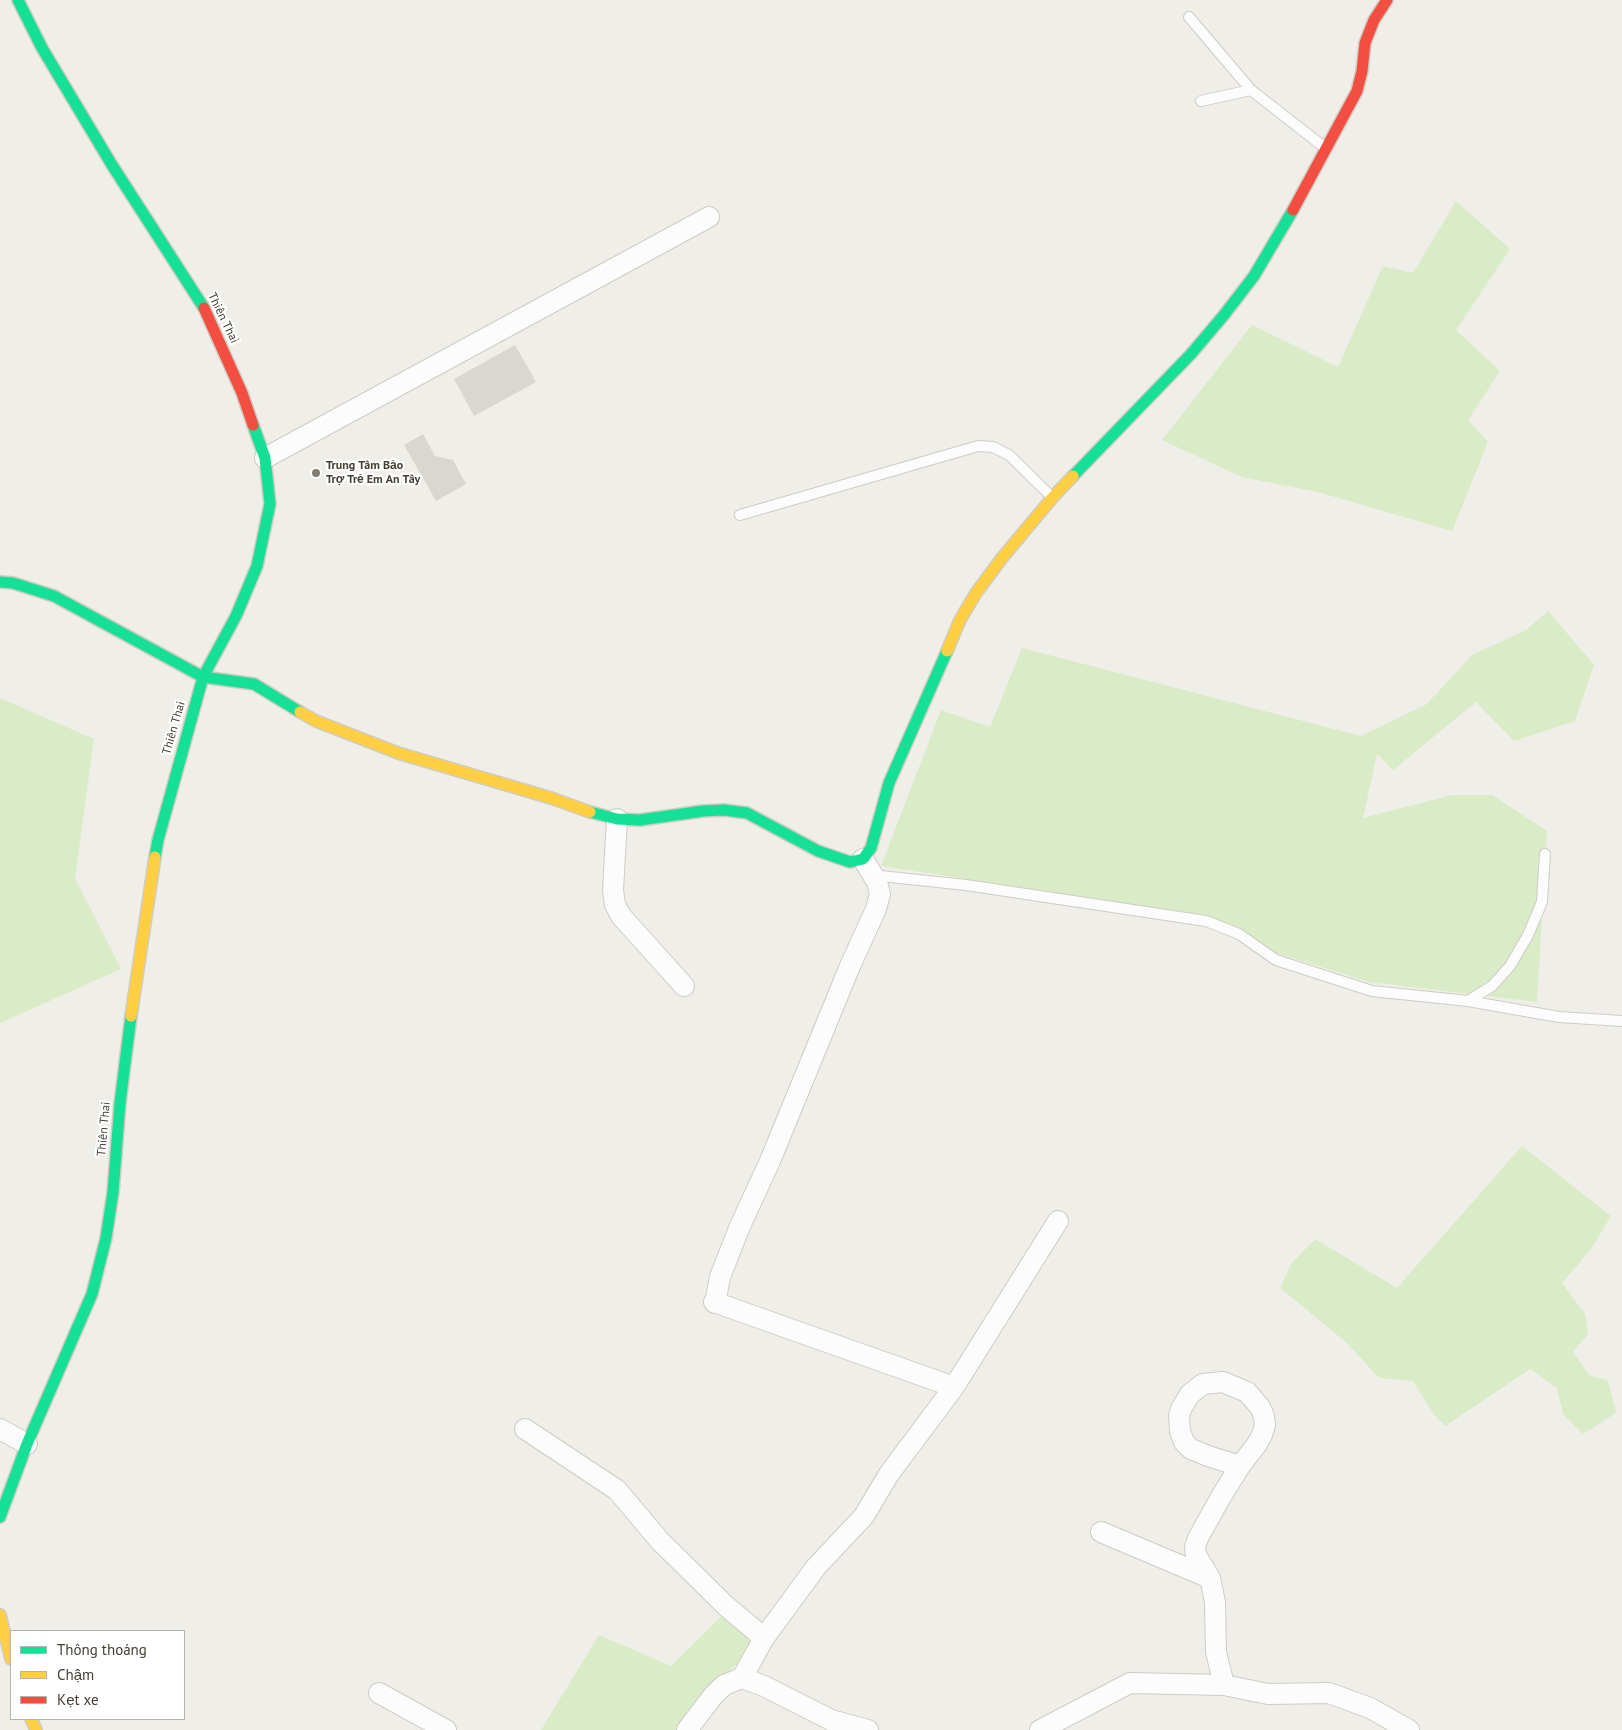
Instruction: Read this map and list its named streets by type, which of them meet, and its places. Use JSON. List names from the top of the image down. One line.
{"streets":{"street":["Thiên Thai"]},"places":["Trung Tâm Bảo Trợ Trẻ Em An Tây"],"legend":["Thông thoáng","Chậm","Kẹt xe"]}
